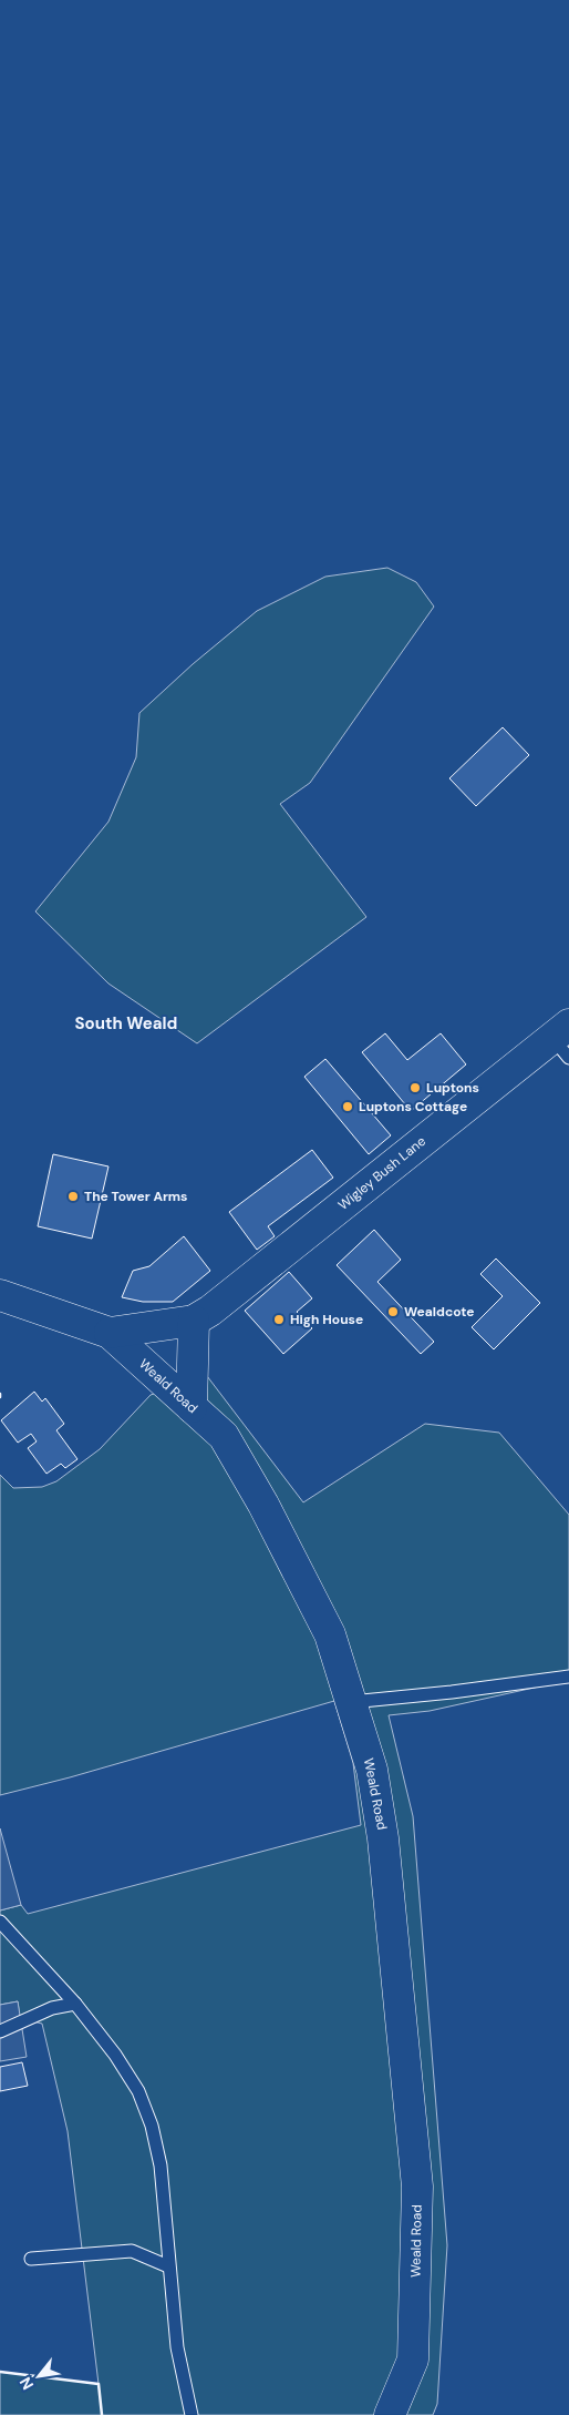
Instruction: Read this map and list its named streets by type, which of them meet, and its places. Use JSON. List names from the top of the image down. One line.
{"streets":{"street":["Wigley Bush Lane","Weald Road"]},"crossings":[["Wigley Bush Lane","Weald Road"]],"districts":["South Weald"],"places":["Luptons","Luptons Cottage","The Tower Arms","Wealdcote","High House"],"north":"bottom left"}
